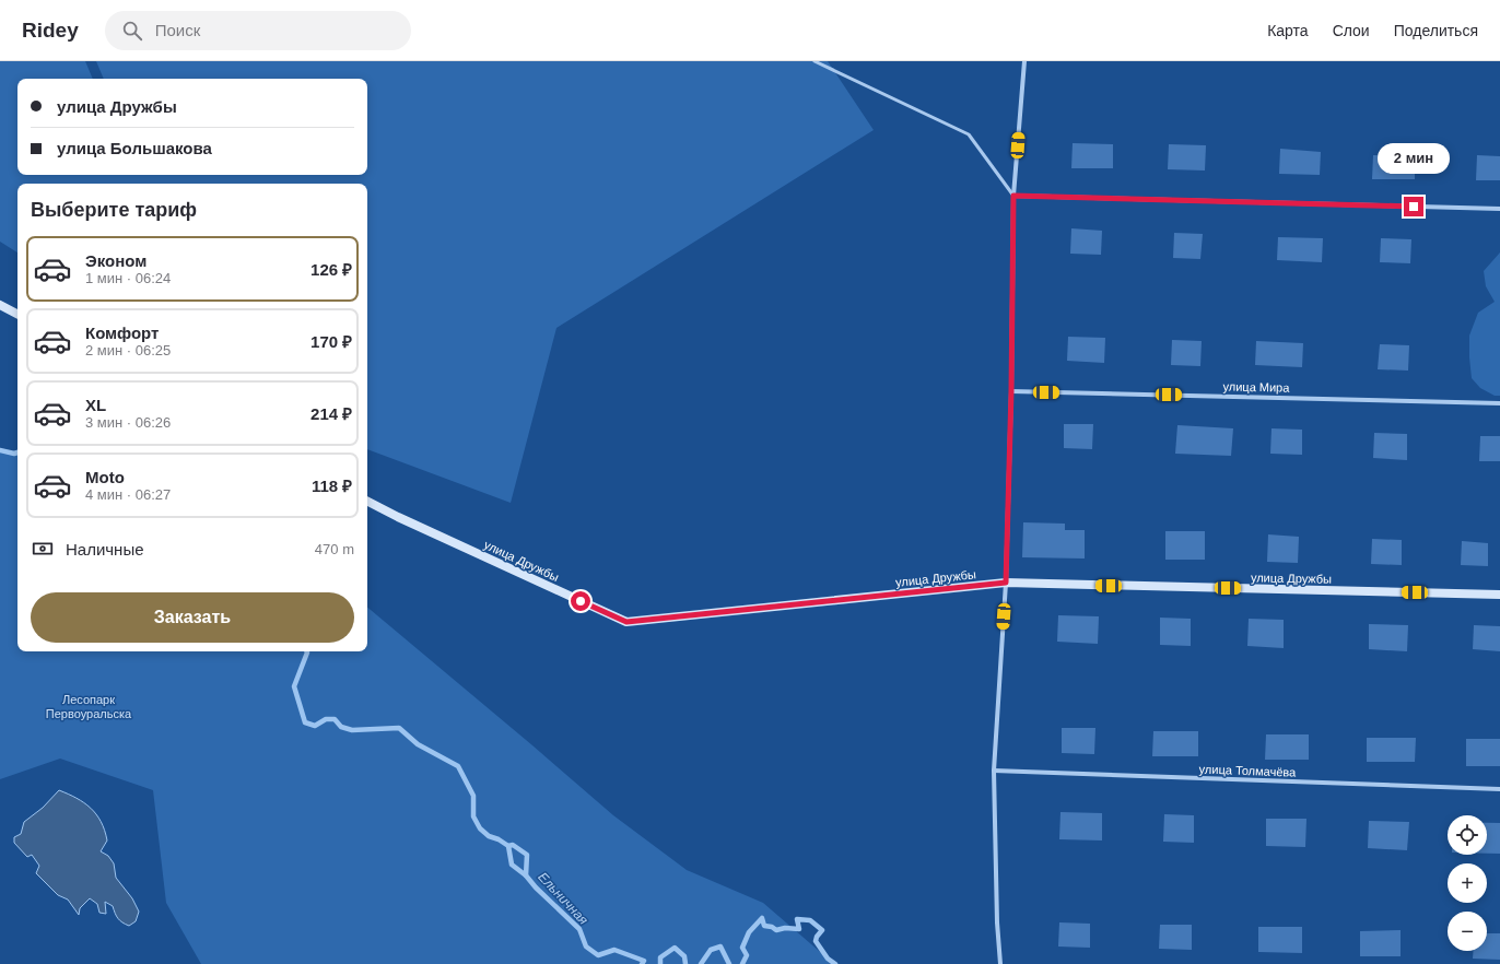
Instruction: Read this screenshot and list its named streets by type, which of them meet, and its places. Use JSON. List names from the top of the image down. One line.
{"streets":{"street":["улица Мира","улица Дружбы","улица Толмачёва"]},"water":["Ельничная"],"parks":["Лесопарк Первоуральска"],"page":{"header":"Ridey","search":"Поиск","nav":["Карта","Слои","Поделиться"],"banner":["улица Дружбы","улица Большакова"],"bubble":"2 мин","heading":"Выберите тариф","list":[{"name":"Эконом","note":"1 мин · 06:24","value":"126 ₽"},{"name":"Комфорт","note":"2 мин · 06:25","value":"170 ₽"},{"name":"XL","note":"3 мин · 06:26","value":"214 ₽"},{"name":"Moto","note":"4 мин · 06:27","value":"118 ₽"}],"pay":["Наличные","470 m"],"buttons":"Заказать","map_buttons":["+","−"]}}
